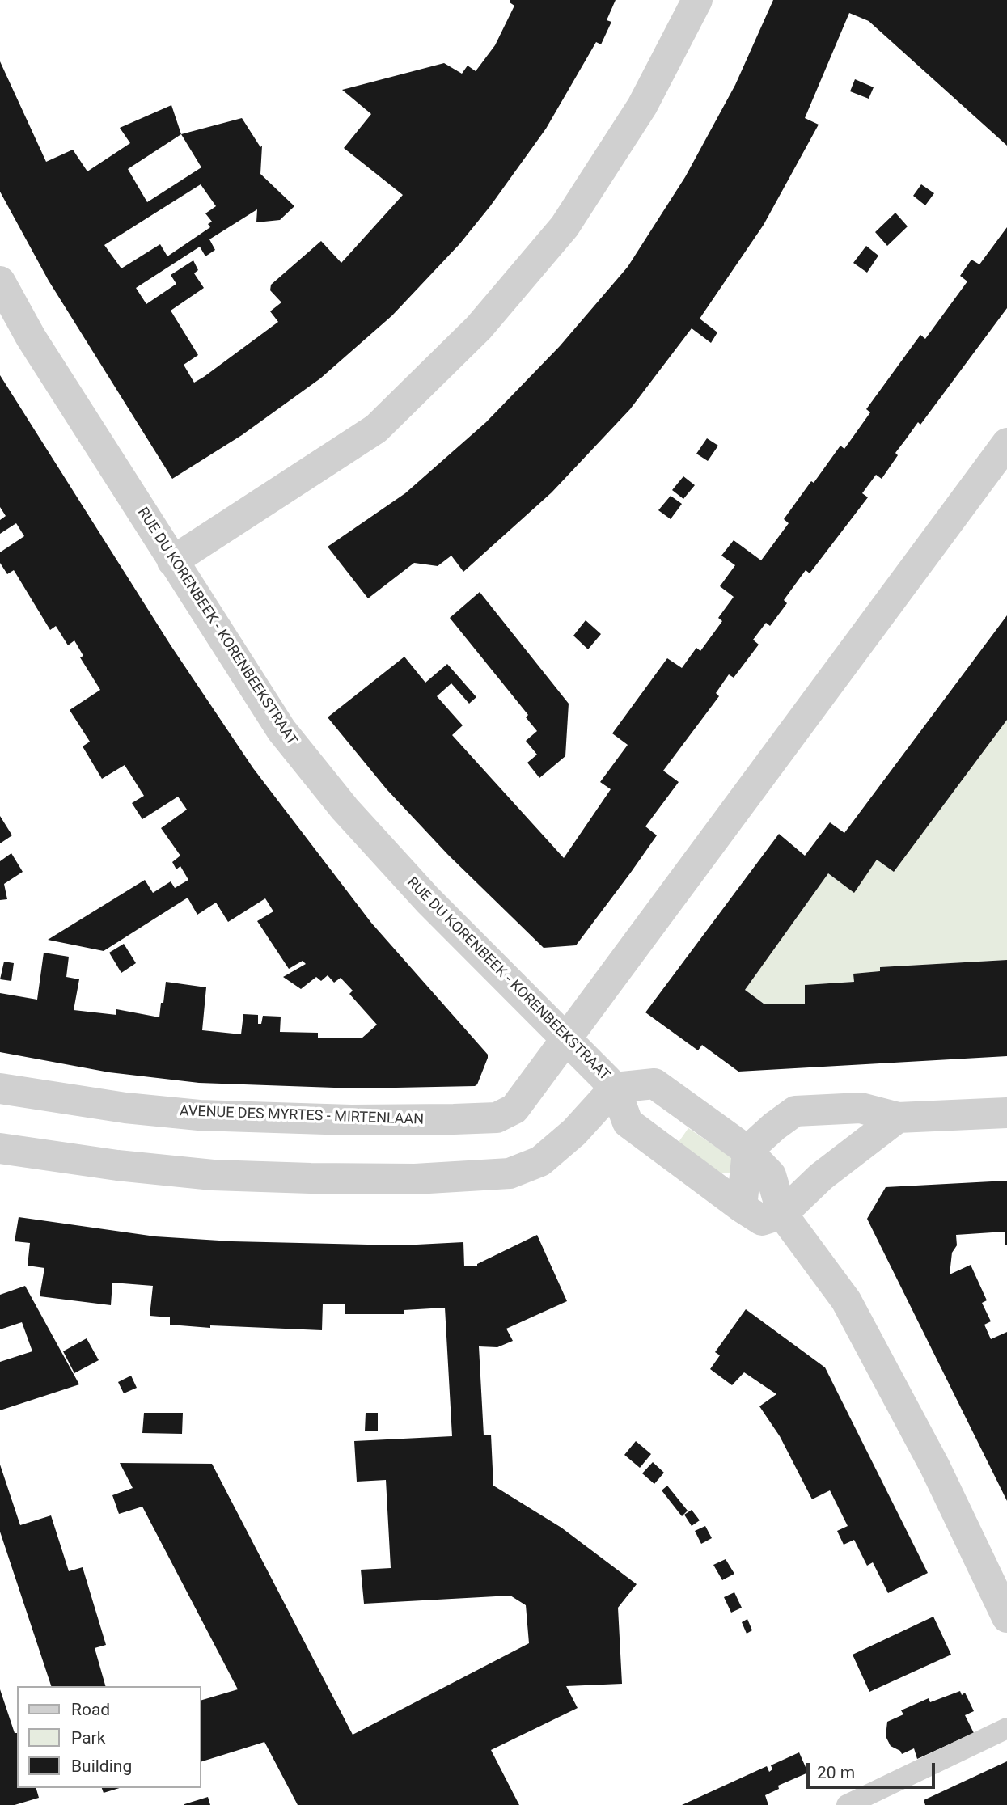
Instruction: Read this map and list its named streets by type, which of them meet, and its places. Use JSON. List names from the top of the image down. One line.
{"streets":{"street":["RUE DU KORENBEEK - KORENBEEKSTRAAT","AVENUE DES MYRTES - MIRTENLAAN"]},"crossings":[["RUE DU KORENBEEK - KORENBEEKSTRAAT","AVENUE DES MYRTES - MIRTENLAAN"]],"legend":["Road","Park","Building"],"scale_bar":"20 m"}
